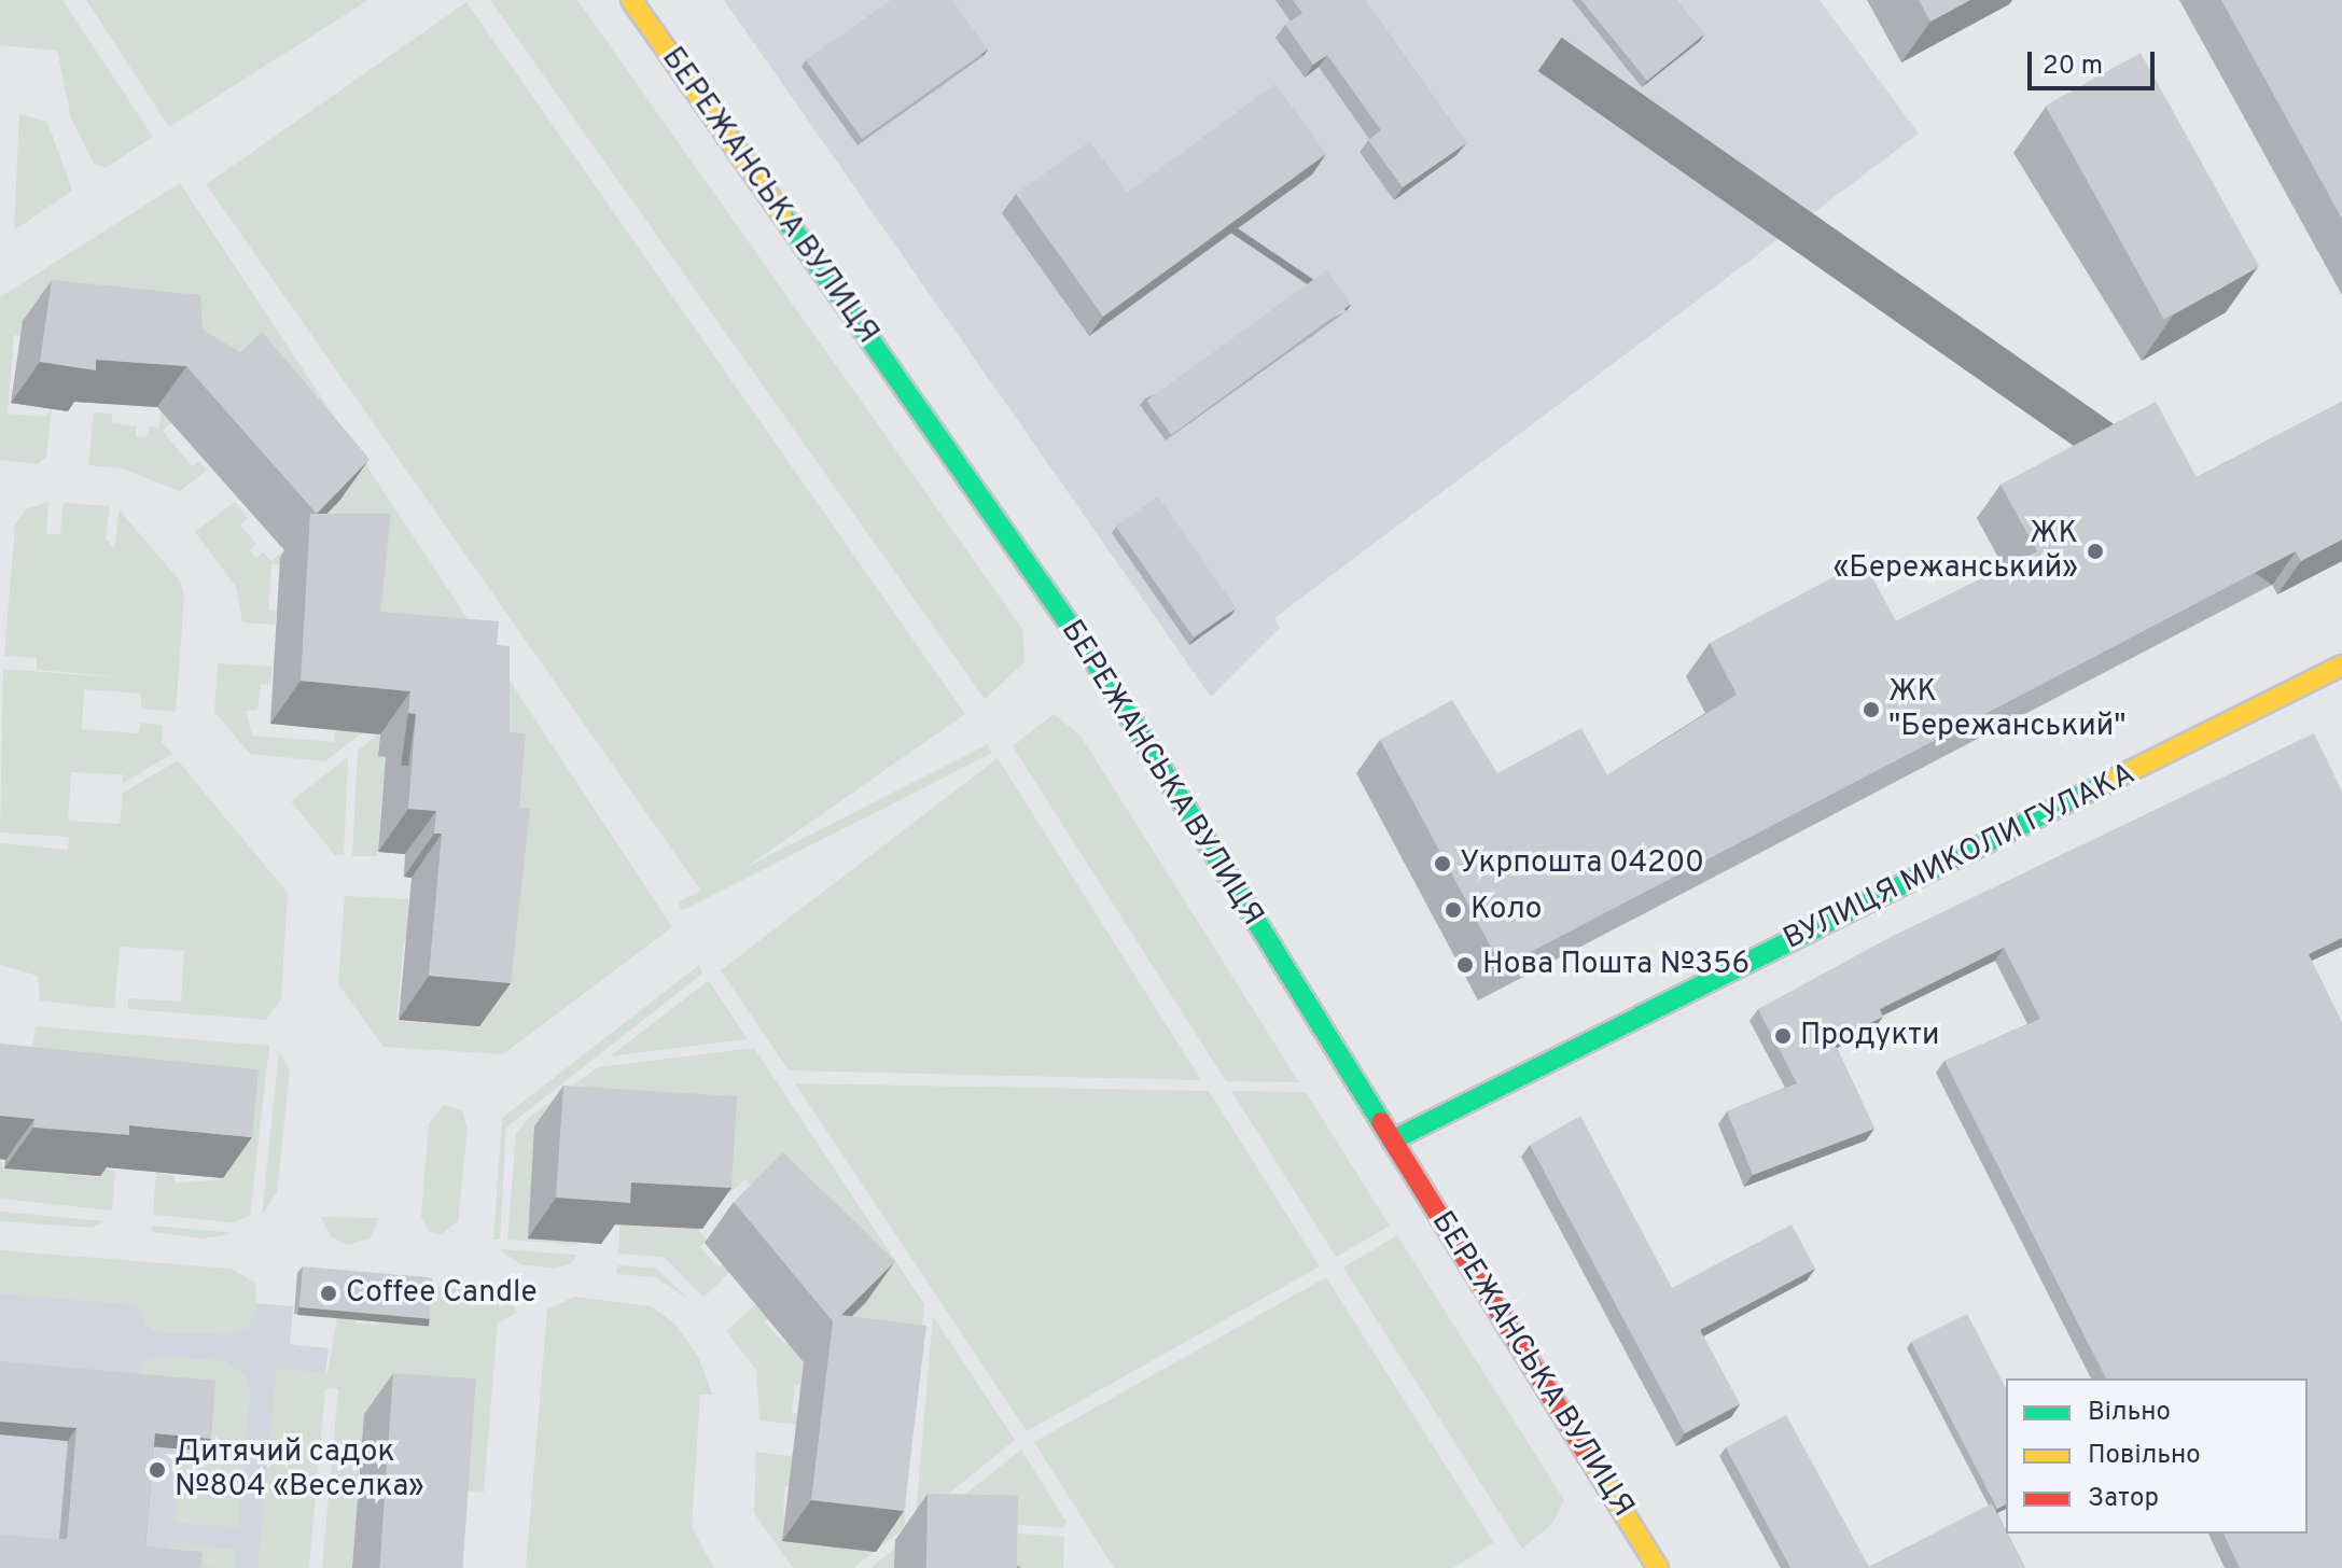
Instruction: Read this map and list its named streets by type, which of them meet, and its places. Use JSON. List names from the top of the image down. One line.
{"streets":{"street":["БЕРЕЖАНСЬКА ВУЛИЦЯ","ВУЛИЦЯ МИКОЛИ ГУЛАКА"]},"crossings":[["БЕРЕЖАНСЬКА ВУЛИЦЯ","ВУЛИЦЯ МИКОЛИ ГУЛАКА"]],"places":["ЖК «Бережанський»","ЖК \"Бережанський\"","Укрпошта 04200","Коло","Нова Пошта №356","Продукти","Coffee Candle","Дитячий садок №804 «Веселка»"],"legend":["Вільно","Повільно","Затор"],"scale_bar":"20 m"}
